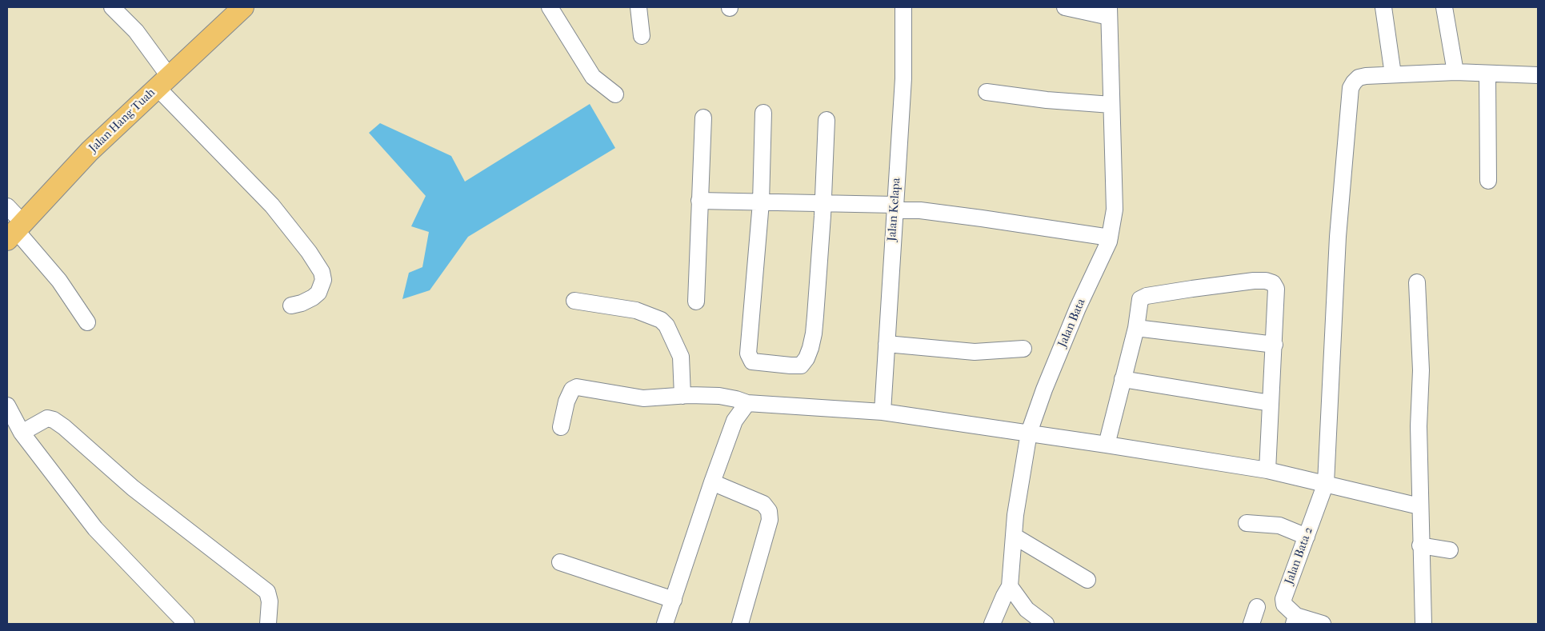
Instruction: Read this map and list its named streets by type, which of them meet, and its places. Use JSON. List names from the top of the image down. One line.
{"streets":{"main road":["Jalan Hang Tuah"],"street":["Jalan Kelapa","Jalan Bata","Jalan Bata 2"]}}
